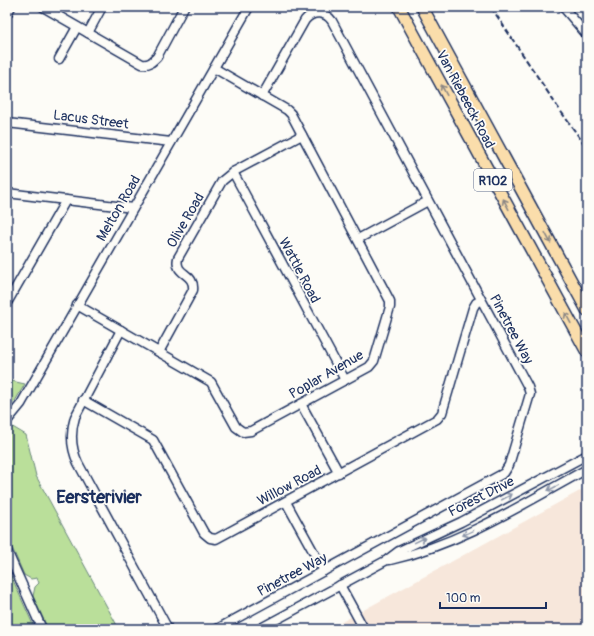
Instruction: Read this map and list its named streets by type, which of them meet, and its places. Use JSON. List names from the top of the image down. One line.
{"streets":{"main road":["Van Riebeeck Road","R102"],"street":["Lacus Street","Melton Road","Olive Road","Wattle Road","Pinetree Way","Poplar Avenue","Willow Road","Forest Drive"]},"crossings":[["Lacus Street","Melton Road"],["Melton Road","Poplar Avenue"],["Olive Road","Wattle Road"],["Olive Road","Poplar Avenue"],["Wattle Road","Poplar Avenue"],["Pinetree Way","Poplar Avenue"],["Pinetree Way","Willow Road"]],"districts":["Eersterivier"],"scale_bar":"100 m"}
